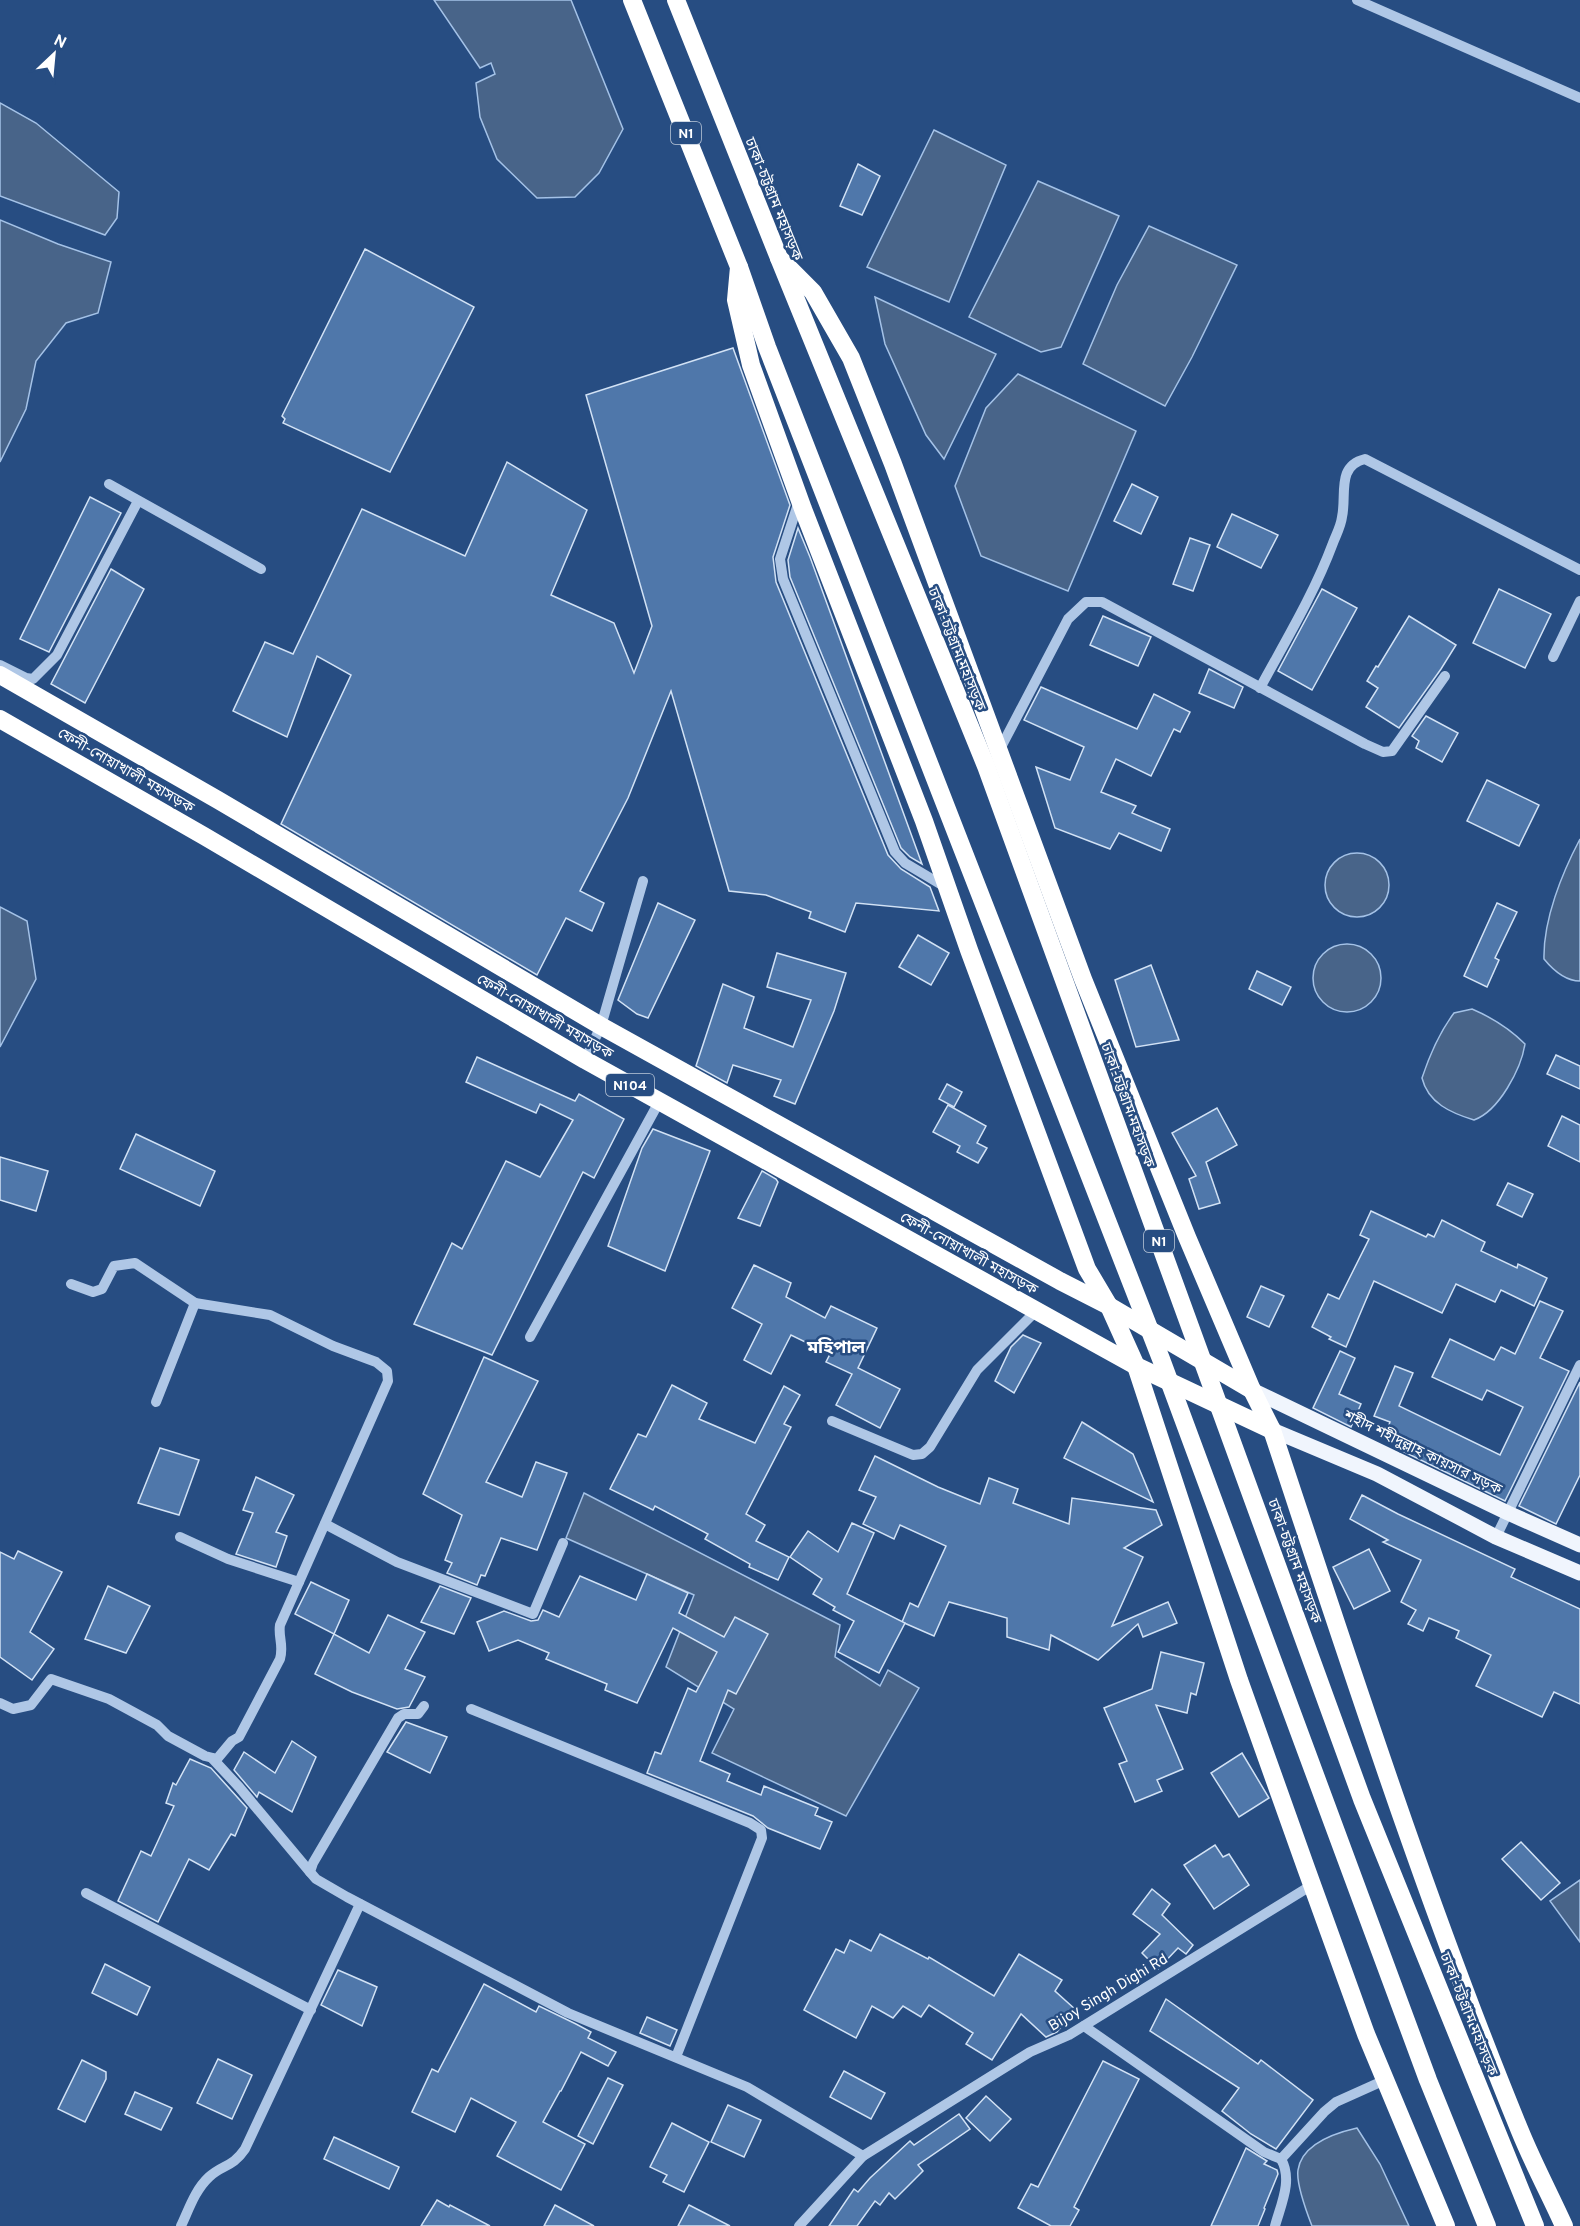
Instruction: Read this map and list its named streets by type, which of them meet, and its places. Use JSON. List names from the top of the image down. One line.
{"streets":{"highway":["N1","ঢাকা-চট্টগ্রাম মহাসড়ক","ফেনী-নোয়াখালী মহাসড়ক","N104"],"main road":["শহীদ শহীদুল্লাহ কায়সার সড়ক"],"street":["Bijoy Singh Dighi Rd"]},"crossings":[["ফেনী-নোয়াখালী মহাসড়ক","N104"],["ফেনী-নোয়াখালী মহাসড়ক","শহীদ শহীদুল্লাহ কায়সার সড়ক"]],"districts":["মহিপাল"],"north":"top right"}
